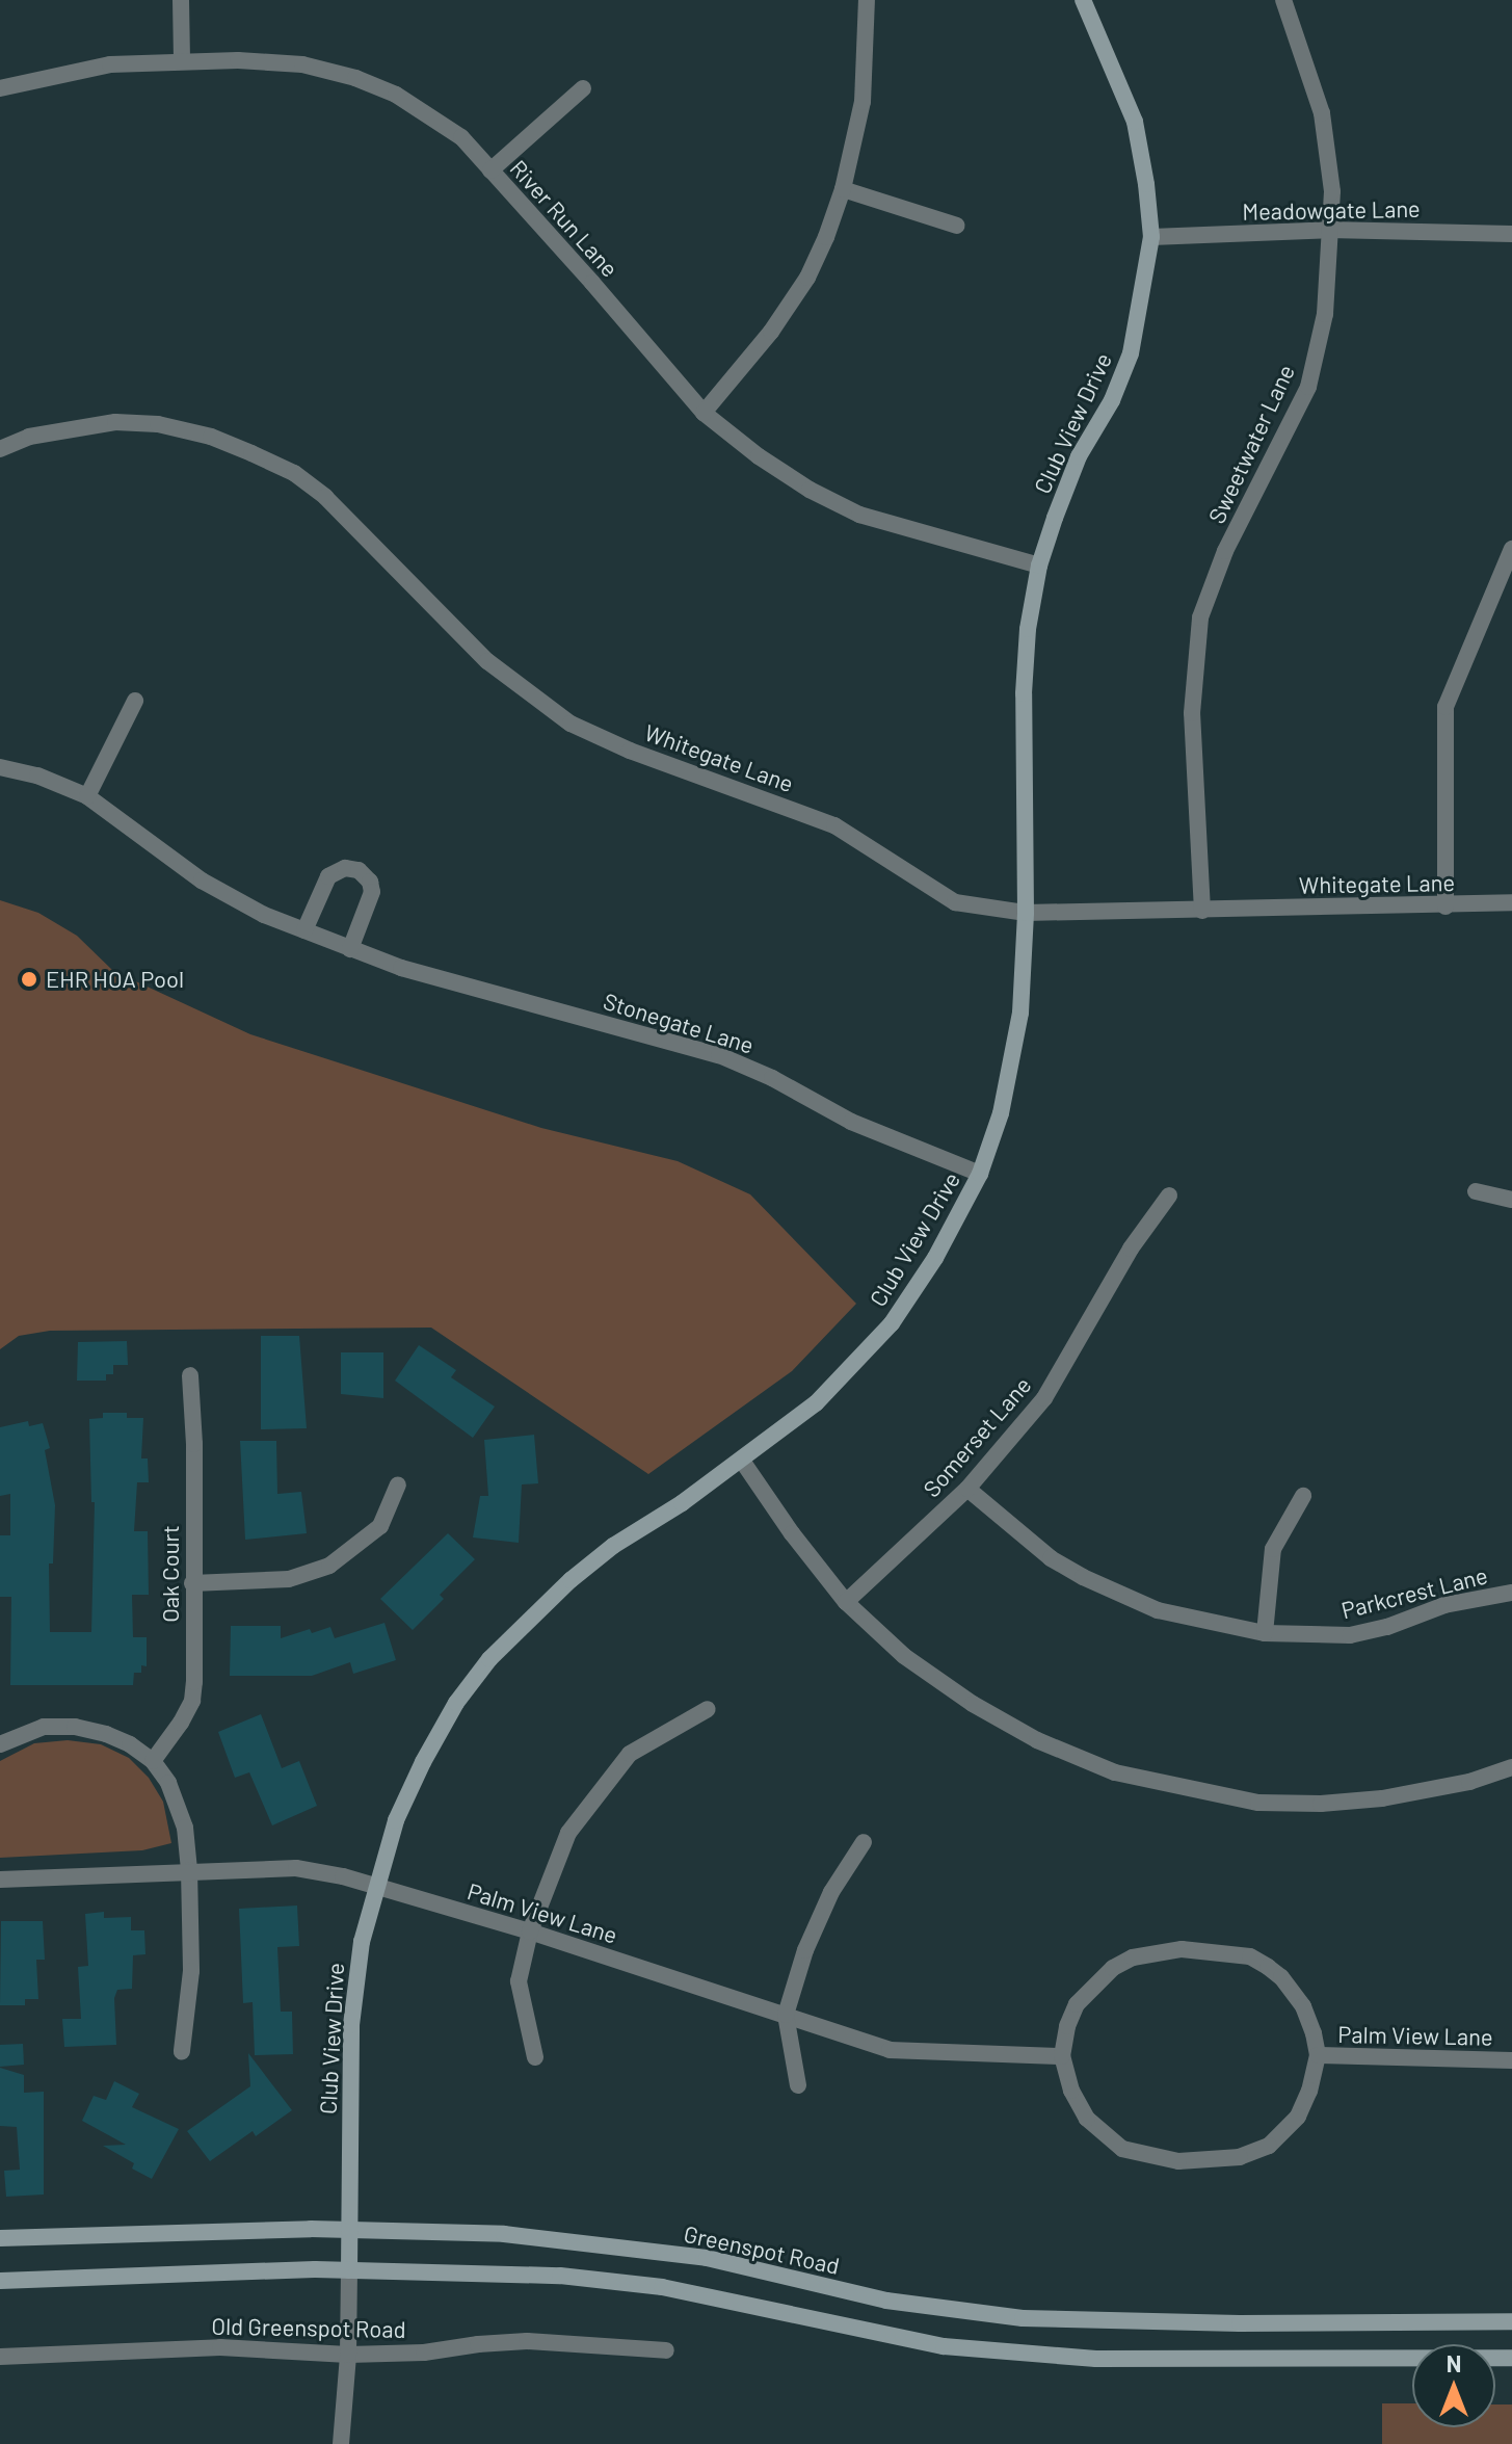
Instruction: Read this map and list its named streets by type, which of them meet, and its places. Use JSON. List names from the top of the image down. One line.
{"streets":{"main road":["Club View Drive","Greenspot Road"],"street":["Meadowgate Lane","River Run Lane","Sweetwater Lane","Whitegate Lane","Stonegate Lane","Somerset Lane","Oak Court","Parkcrest Lane","Palm View Lane","Old Greenspot Road"]},"crossings":[["Meadowgate Lane","Club View Drive"],["Meadowgate Lane","Sweetwater Lane"],["River Run Lane","Club View Drive"],["Club View Drive","Whitegate Lane"],["Club View Drive","Stonegate Lane"],["Club View Drive","Palm View Lane"],["Club View Drive","Greenspot Road"],["Sweetwater Lane","Whitegate Lane"],["Somerset Lane","Parkcrest Lane"]],"places":["EHR HOA Pool"],"north":"top"}
